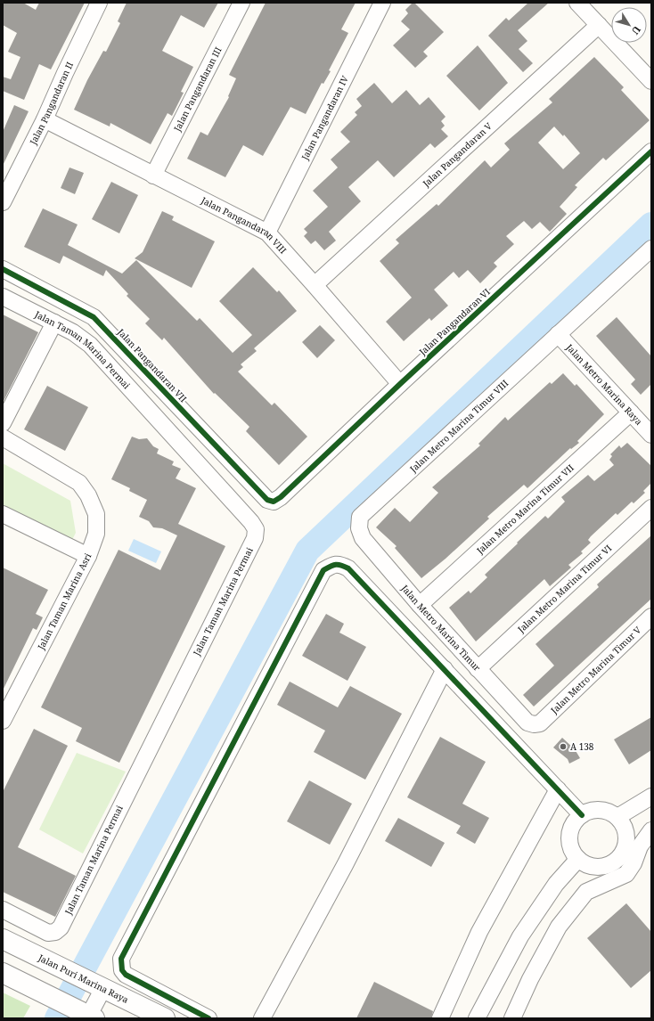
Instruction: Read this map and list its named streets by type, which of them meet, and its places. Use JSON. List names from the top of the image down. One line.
{"streets":{"street":["Jalan Pangandaran III","Jalan Pangandaran II","Jalan Pangandaran IV","Jalan Pangandaran V","Jalan Pangandaran VIII","Jalan Pangandaran VI","Jalan Taman Marina Permai","Jalan Pangandaran VII","Jalan Metro Marina Raya","Jalan Metro Marina Timur VIII","Jalan Metro Marina Timur VII","Jalan Metro Marina Timur VI","Jalan Taman Marina Asri","Jalan Metro Marina Timur","Jalan Metro Marina Timur V","Jalan Puri Marina Raya"]},"crossings":[["Jalan Pangandaran III","Jalan Pangandaran VIII"],["Jalan Pangandaran II","Jalan Pangandaran VIII"],["Jalan Pangandaran IV","Jalan Pangandaran VIII"],["Jalan Pangandaran V","Jalan Pangandaran VIII"],["Jalan Pangandaran VIII","Jalan Pangandaran VI"],["Jalan Pangandaran VI","Jalan Pangandaran VII"],["Jalan Metro Marina Raya","Jalan Metro Marina Timur VIII"],["Jalan Metro Marina Raya","Jalan Metro Marina Timur VII"],["Jalan Metro Marina Timur VIII","Jalan Metro Marina Timur"],["Jalan Metro Marina Timur VII","Jalan Metro Marina Timur"],["Jalan Metro Marina Timur VI","Jalan Metro Marina Timur"],["Jalan Metro Marina Timur","Jalan Metro Marina Timur V"]],"places":["A 138"],"north":"bottom right"}
